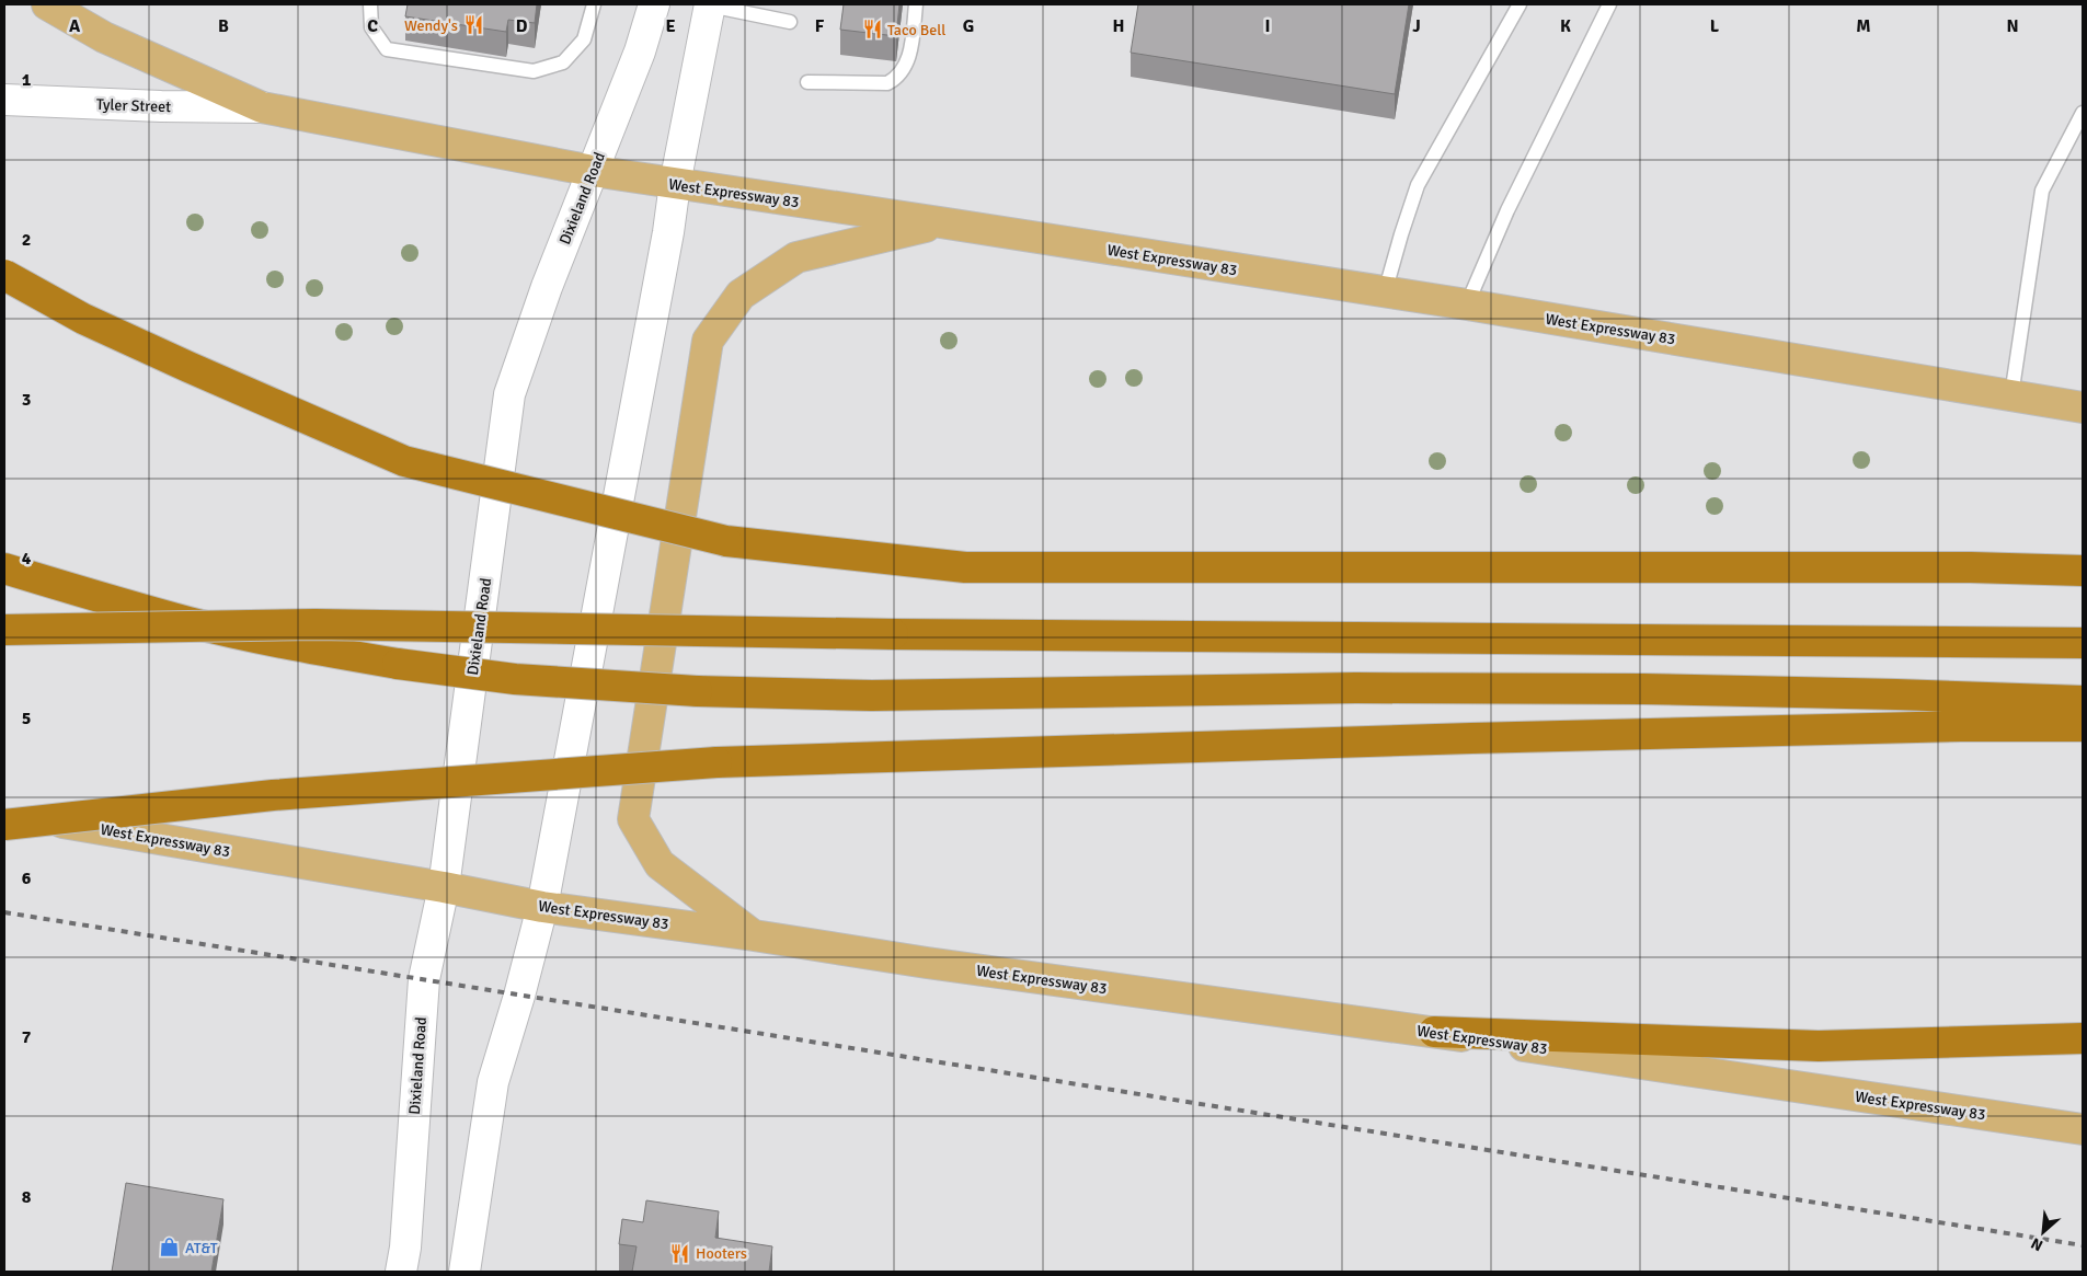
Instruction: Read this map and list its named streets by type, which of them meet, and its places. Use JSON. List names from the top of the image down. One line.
{"streets":{"main road":["Tyler Street","West Expressway 83","Dixieland Road"]},"crossings":[["Tyler Street","West Expressway 83"],["West Expressway 83","Dixieland Road"]],"places":{"restaurant":["Wendy's","Taco Bell","Hooters"],"shop":["AT&T"]},"north":"bottom left","grid":{"columns":["A","B","C","D","E","F","G","H","I","J","K","L","M","N"],"rows":["1","2","3","4","5","6","7","8"]}}
